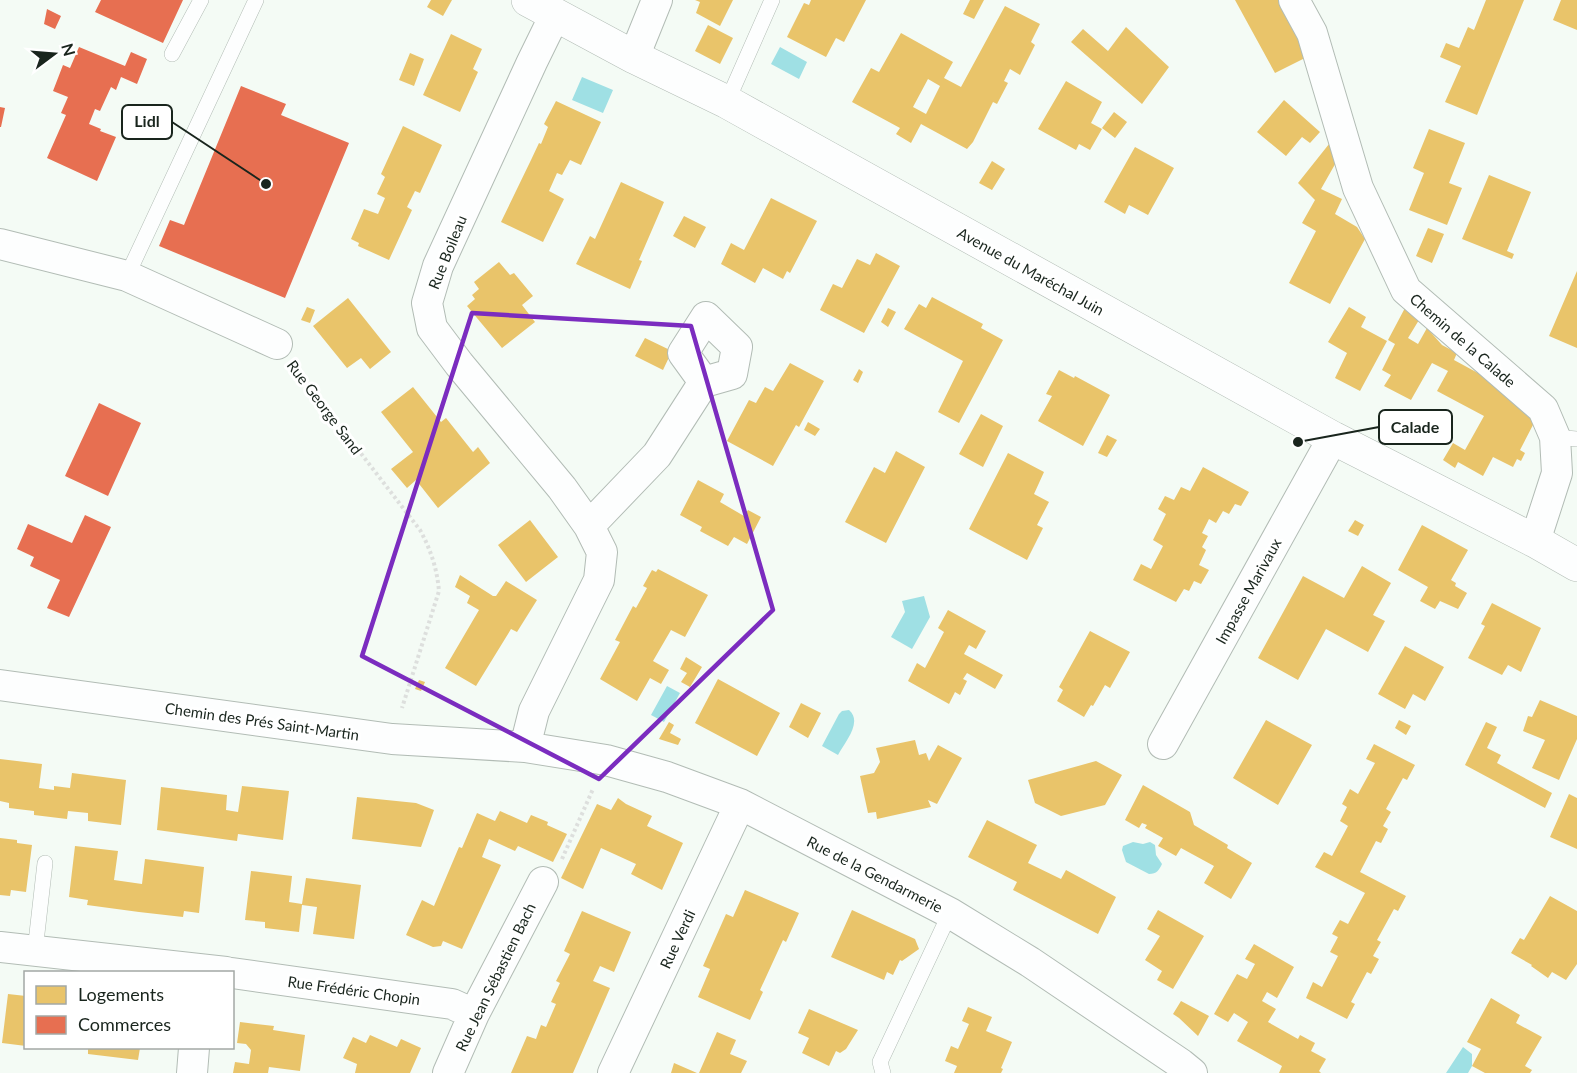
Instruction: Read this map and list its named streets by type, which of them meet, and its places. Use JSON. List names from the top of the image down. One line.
{"streets":{"main road":["Avenue du Maréchal Juin"],"street":["Rue Boileau","Chemin de la Calade","Impasse Marivaux","Chemin des Prés Saint-Martin","Rue de la Gendarmerie","Rue Verdi","Rue Jean Sébastien Bach","Rue Frédéric Chopin"],"path":["Rue George Sand"]},"crossings":[["Rue Boileau","Avenue du Maréchal Juin"],["Rue Boileau","Chemin des Prés Saint-Martin"],["Rue Boileau","Rue de la Gendarmerie"],["Avenue du Maréchal Juin","Chemin de la Calade"],["Avenue du Maréchal Juin","Impasse Marivaux"],["Rue George Sand","Chemin des Prés Saint-Martin"],["Chemin des Prés Saint-Martin","Rue de la Gendarmerie"],["Rue de la Gendarmerie","Rue Verdi"],["Rue Jean Sébastien Bach","Rue Frédéric Chopin"]],"places":["Lidl","Calade"],"legend":["Logements","Commerces"],"north":"right"}
